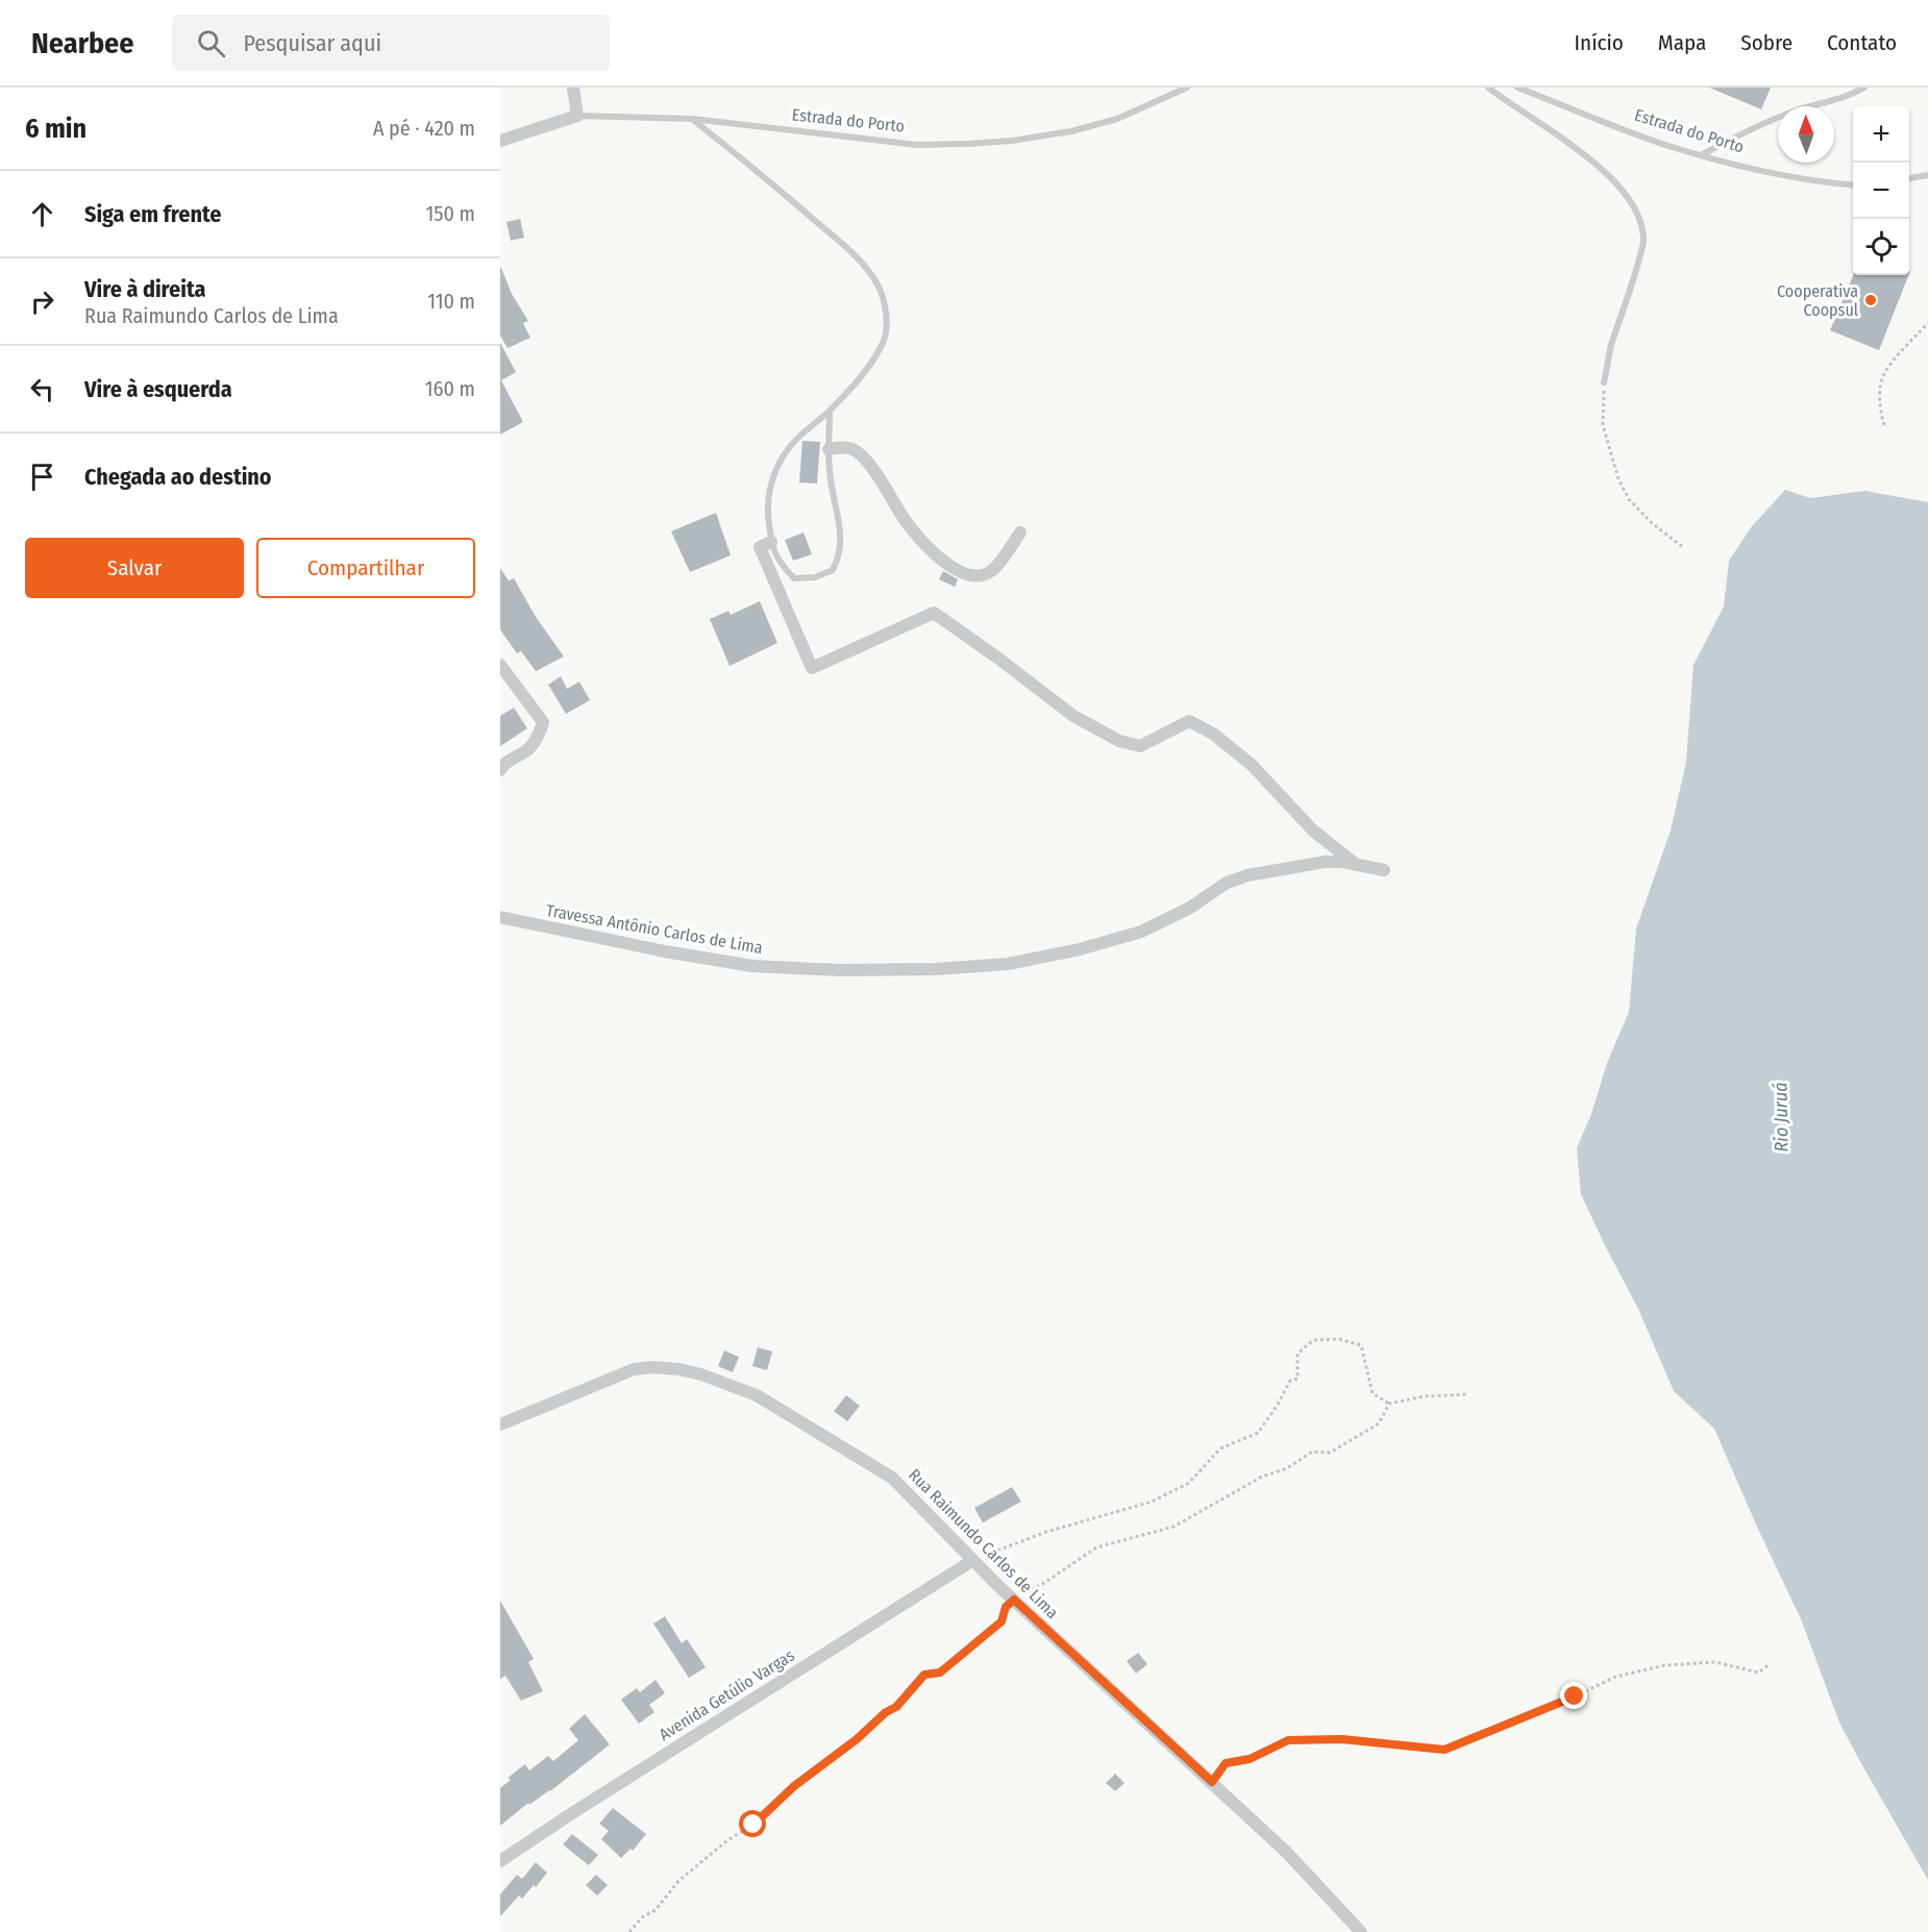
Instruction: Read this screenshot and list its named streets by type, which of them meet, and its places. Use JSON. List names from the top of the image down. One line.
{"streets":{"street":["Estrada do Porto","Travessa Antônio Carlos de Lima","Rua Raimundo Carlos de Lima","Avenida Getúlio Vargas"]},"crossings":[["Rua Raimundo Carlos de Lima","Avenida Getúlio Vargas"]],"water":["Rio Juruá"],"places":["Cooperativa Coopsul"],"north":"top","page":{"header":"Nearbee","search":"Pesquisar aqui","nav":["Início","Mapa","Sobre","Contato"],"heading":["6 min","A pé · 420 m"],"map_buttons":["+","−"],"list":[["Siga em frente","150 m"],["Vire à direita","Rua Raimundo Carlos de Lima","110 m"],["Vire à esquerda","160 m"],"Chegada ao destino"],"buttons":["Salvar","Compartilhar"]}}
